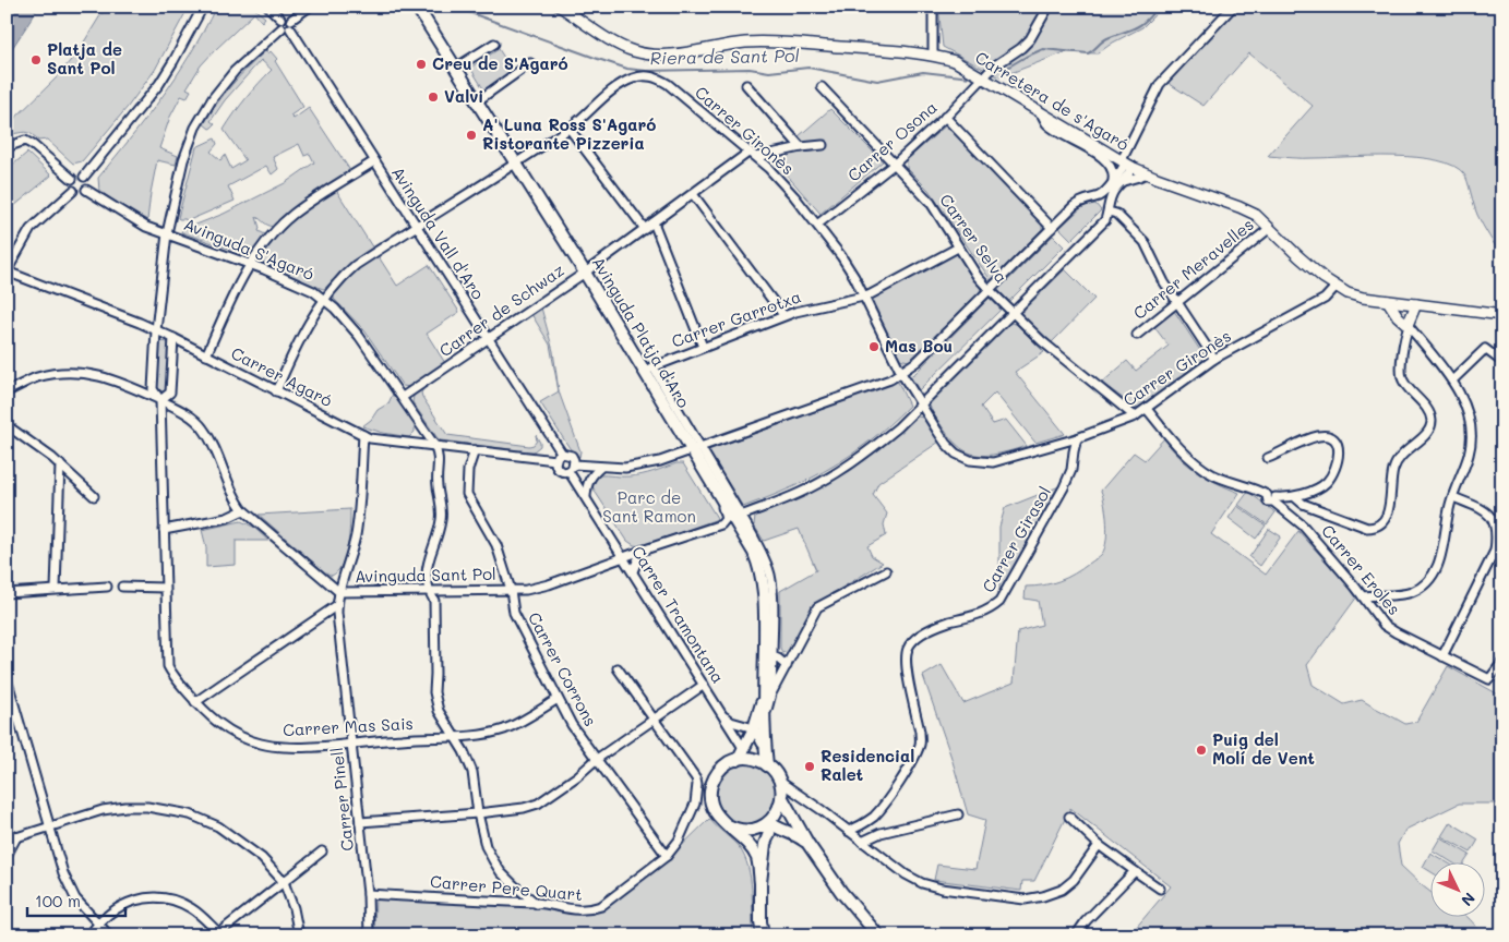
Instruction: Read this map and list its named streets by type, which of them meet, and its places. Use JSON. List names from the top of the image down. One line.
{"streets":{"main road":["Avinguda Platja d'Aro"],"street":["Carretera de s'Agaró","Carrer Gironès","Carrer Osona","Avinguda Vall d'Aro","Carrer Selva","Avinguda S'Agaró","Carrer Meravelles","Carrer de Schwaz","Carrer Garrotxa","Carrer Agaró","Carrer Girasol","Carrer Eroles","Avinguda Sant Pol","Carrer Tramontana","Carrer Corrons","Carrer Mas Sais","Carrer Pinell","Carrer Pere Quart"]},"crossings":[["Carretera de s'Agaró","Carrer Gironès"],["Carretera de s'Agaró","Carrer Osona"],["Carretera de s'Agaró","Carrer Meravelles"],["Carrer Gironès","Carrer Osona"],["Carrer Gironès","Avinguda Vall d'Aro"],["Carrer Gironès","Carrer Selva"],["Carrer Gironès","Avinguda S'Agaró"],["Carrer Gironès","Carrer de Schwaz"],["Carrer Gironès","Carrer Garrotxa"],["Carrer Gironès","Avinguda Platja d'Aro"],["Carrer Gironès","Carrer Agaró"],["Carrer Gironès","Carrer Girasol"],["Carrer Gironès","Carrer Eroles"],["Carrer Osona","Carrer Selva"],["Avinguda Vall d'Aro","Carrer de Schwaz"],["Avinguda Vall d'Aro","Carrer Agaró"],["Avinguda Vall d'Aro","Carrer Tramontana"],["Avinguda Vall d'Aro","Carrer Mas Sais"],["Carrer Selva","Carrer Garrotxa"],["Avinguda S'Agaró","Carrer de Schwaz"],["Avinguda S'Agaró","Carrer Agaró"],["Avinguda S'Agaró","Carrer Mas Sais"],["Carrer de Schwaz","Avinguda Platja d'Aro"],["Carrer Garrotxa","Avinguda Platja d'Aro"],["Avinguda Platja d'Aro","Avinguda Sant Pol"],["Carrer Agaró","Carrer Tramontana"],["Carrer Agaró","Carrer Corrons"],["Carrer Agaró","Carrer Mas Sais"],["Carrer Agaró","Carrer Pinell"],["Avinguda Sant Pol","Carrer Tramontana"],["Avinguda Sant Pol","Carrer Corrons"],["Avinguda Sant Pol","Carrer Mas Sais"],["Avinguda Sant Pol","Carrer Pinell"],["Carrer Corrons","Carrer Mas Sais"],["Carrer Corrons","Carrer Pere Quart"],["Carrer Mas Sais","Carrer Pinell"],["Carrer Pinell","Carrer Pere Quart"]],"water":["Riera de Sant Pol"],"parks":["Parc de Sant Ramon"],"places":["Platja de Sant Pol","Creu de S'Agaró","Valvi","A' Luna Ross S'Agaró Ristorante Pizzeria","Mas Bou","Puig del Molí de Vent","Residencial Ralet"],"scale_bar":"100 m","north":"bottom right"}
